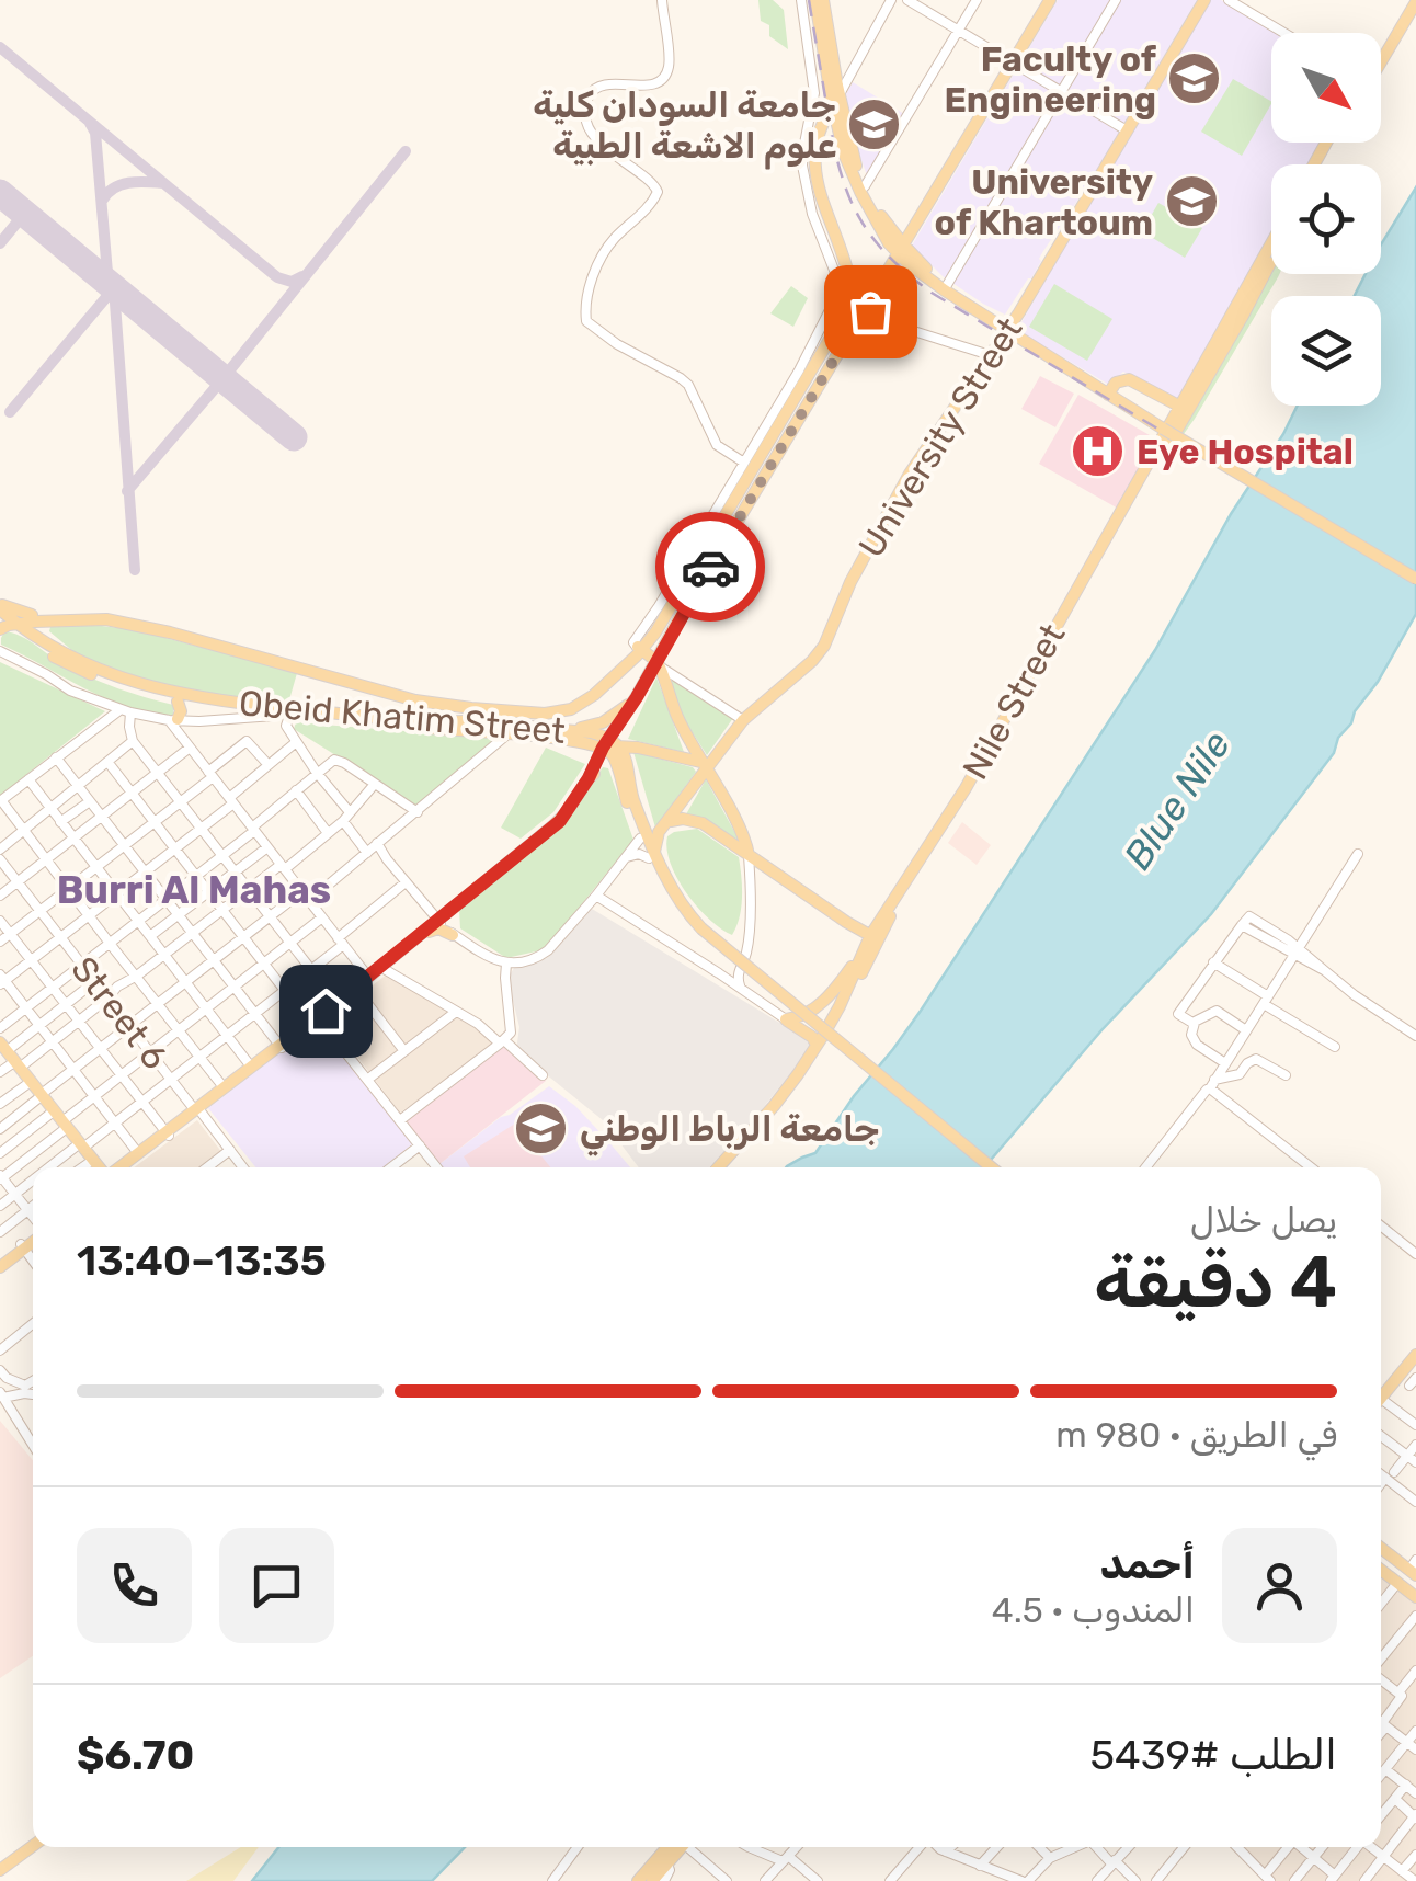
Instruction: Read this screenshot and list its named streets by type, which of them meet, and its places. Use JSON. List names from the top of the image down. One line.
{"streets":{"main road":["University Street","Nile Street","Obeid Khatim Street"],"street":["Street 6"]},"crossings":[["University Street","Obeid Khatim Street"]],"districts":["Burri Al Mahas"],"water":["Blue Nile"],"places":{"school or university":["Faculty of Engineering","جامعة السودان كلية علوم الاشعة الطبية","University of Khartoum","جامعة الرباط الوطني"],"hospital":["Eye Hospital"]},"north":"bottom right","page":{"heading":["4 دقيقة","يصل خلال","13:35–13:40"],"panel":["أحمد","المندوب · 4.5","الطلب #5439","$6.70"],"bar":"في الطريق · 980 m"}}
